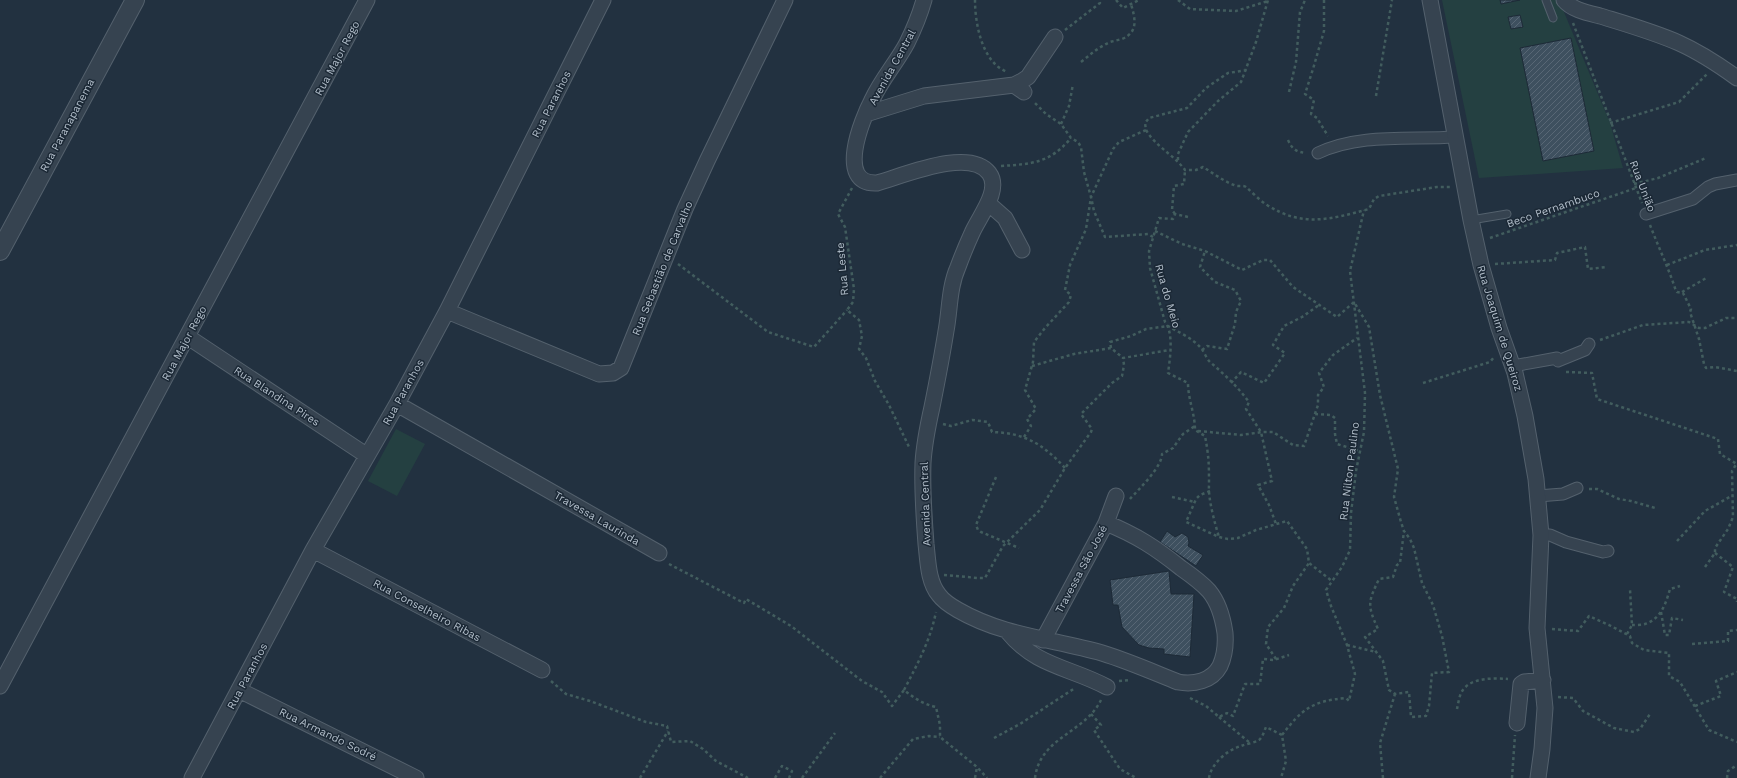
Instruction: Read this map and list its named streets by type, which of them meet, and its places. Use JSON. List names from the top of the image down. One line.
{"streets":{"street":["Rua Major Rego","Avenida Central","Rua Paranhos","Rua Paranapanema","Rua Sebastião de Carvalho","Rua Joaquim de Queiroz","Rua Blandina Pires","Travessa Laurinda","Travessa São José","Rua Conselheiro Ribas","Rua Armando Sodré"],"path":["Rua União","Beco Pernambuco","Rua Leste","Rua do Meio","Rua Nilton Paulino"]},"crossings":[["Rua Major Rego","Rua Blandina Pires"],["Avenida Central","Rua Leste"],["Avenida Central","Travessa São José"],["Rua Paranhos","Rua Sebastião de Carvalho"],["Rua Paranhos","Rua Blandina Pires"],["Rua Paranhos","Travessa Laurinda"],["Rua Paranhos","Rua Conselheiro Ribas"],["Rua Paranhos","Rua Armando Sodré"],["Rua União","Beco Pernambuco"],["Beco Pernambuco","Rua Joaquim de Queiroz"]]}
